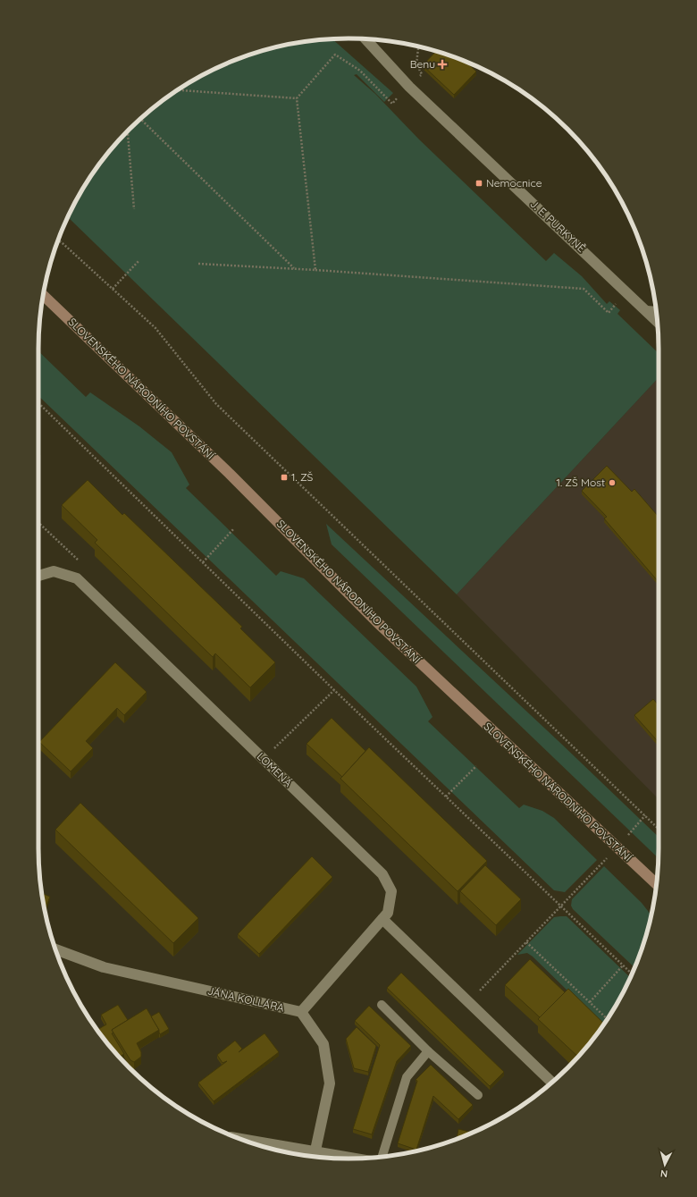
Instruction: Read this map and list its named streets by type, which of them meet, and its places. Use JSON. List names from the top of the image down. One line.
{"streets":{"street":["J. E. PURKYNĚ","SLOVENSKÉHO NÁRODNÍHO POVSTÁNÍ","LOMENÁ","JÁNA KOLLÁRA"]},"crossings":[["LOMENÁ","JÁNA KOLLÁRA"]],"places":{"health":["Benu"],"transit":["Nemocnice","1. ZŠ"],"other":["1. ZŠ Most"]},"north":"bottom"}
